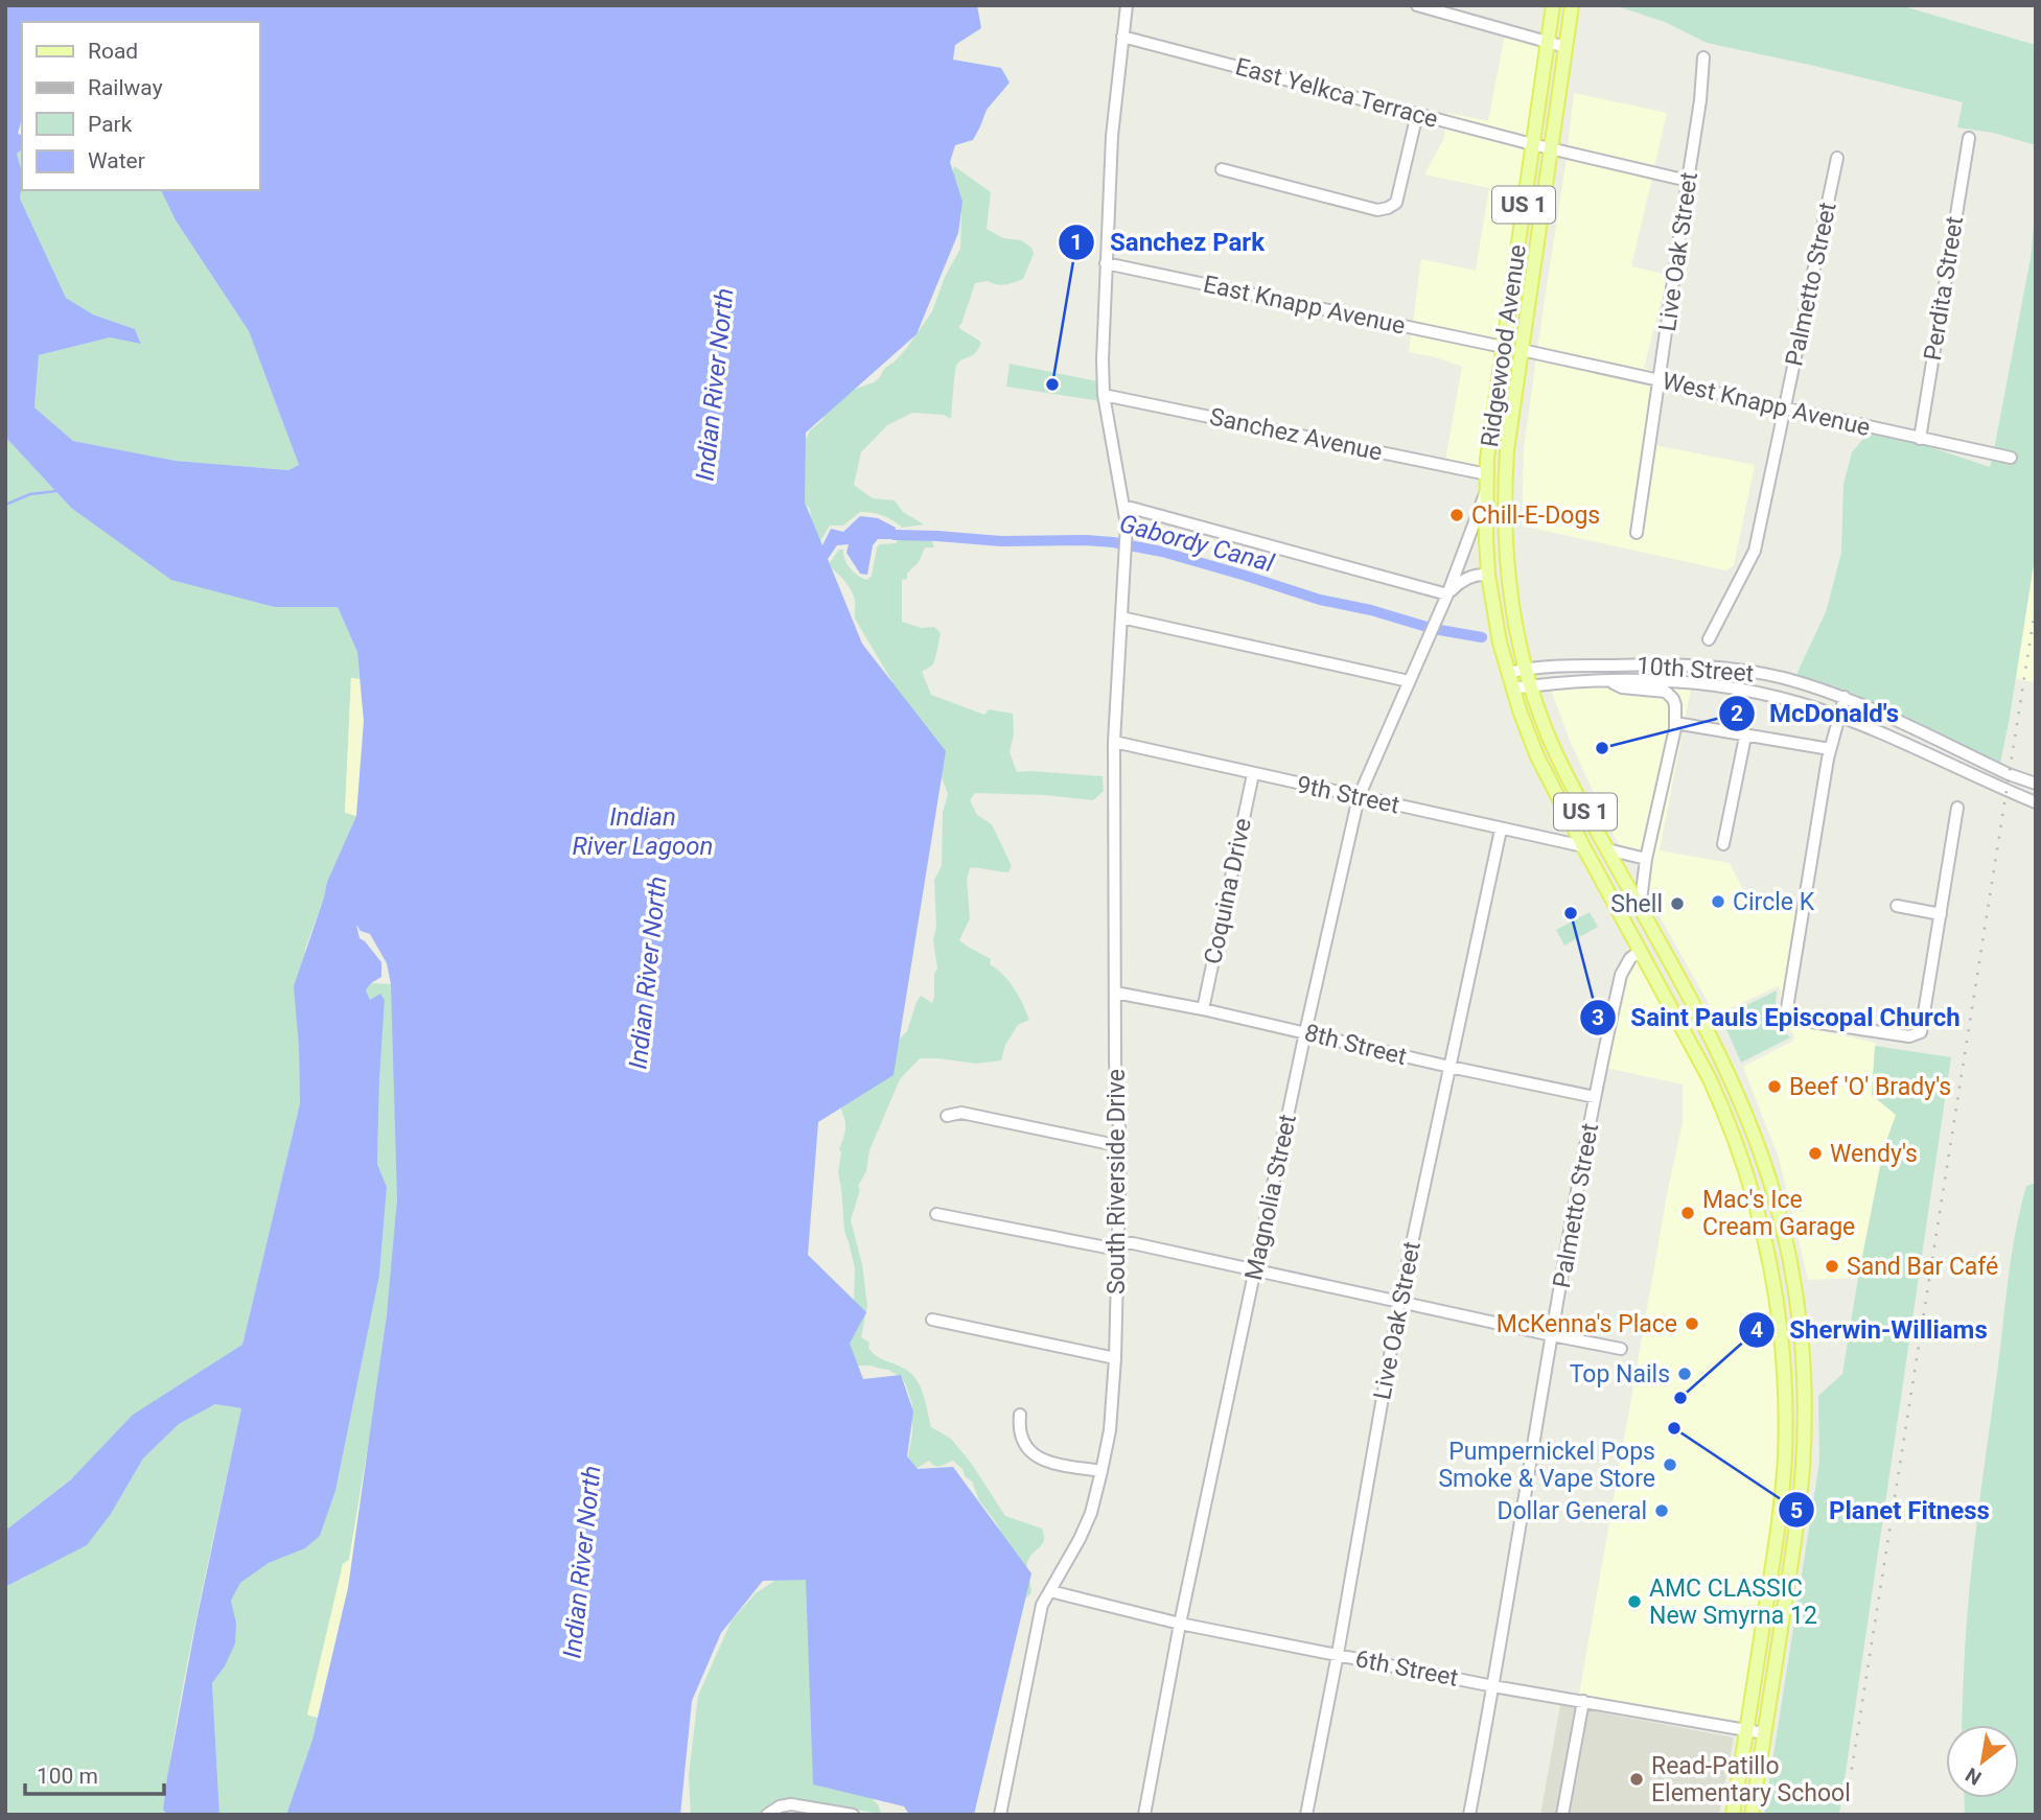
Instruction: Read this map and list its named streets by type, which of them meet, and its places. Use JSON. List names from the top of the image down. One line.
{"streets":{"main road":["US 1","Ridgewood Avenue"],"street":["East Yelkca Terrace","Live Oak Street","Palmetto Street","Perdita Street","East Knapp Avenue","West Knapp Avenue","Sanchez Avenue","10th Street","9th Street","Coquina Drive","8th Street","South Riverside Drive","Magnolia Street","6th Street"]},"crossings":[["East Yelkca Terrace","Live Oak Street"],["East Yelkca Terrace","Ridgewood Avenue"],["East Yelkca Terrace","South Riverside Drive"],["US 1","Palmetto Street"],["US 1","Ridgewood Avenue"],["US 1","10th Street"],["US 1","9th Street"],["US 1","6th Street"],["Live Oak Street","West Knapp Avenue"],["Live Oak Street","9th Street"],["Live Oak Street","8th Street"],["Live Oak Street","6th Street"],["Palmetto Street","West Knapp Avenue"],["Palmetto Street","8th Street"],["Palmetto Street","6th Street"],["Perdita Street","West Knapp Avenue"],["East Knapp Avenue","Ridgewood Avenue"],["East Knapp Avenue","South Riverside Drive"],["Ridgewood Avenue","West Knapp Avenue"],["Ridgewood Avenue","Sanchez Avenue"],["Ridgewood Avenue","10th Street"],["Ridgewood Avenue","Magnolia Street"],["Sanchez Avenue","South Riverside Drive"],["Sanchez Avenue","Magnolia Street"],["9th Street","Coquina Drive"],["9th Street","South Riverside Drive"],["9th Street","Magnolia Street"],["Coquina Drive","8th Street"],["8th Street","South Riverside Drive"],["8th Street","Magnolia Street"],["South Riverside Drive","6th Street"],["Magnolia Street","6th Street"]],"water":["Indian River North","Gabordy Canal","Indian River Lagoon"],"places":["Sanchez Park","Chill-E-Dogs","McDonald's","Circle K","Shell","Saint Pauls Episcopal Church","Beef 'O' Brady's","Wendy's","Mac's Ice Cream Garage","Sand Bar Café","McKenna's Place","Top Nails","Sherwin-Williams","Planet Fitness","Pumpernickel Pops Smoke & Vape Store","Dollar General","AMC CLASSIC New Smyrna 12","Read-Patillo Elementary School"],"legend":["Road","Railway","Park","Water"],"scale_bar":"100 m","north":"bottom left"}
